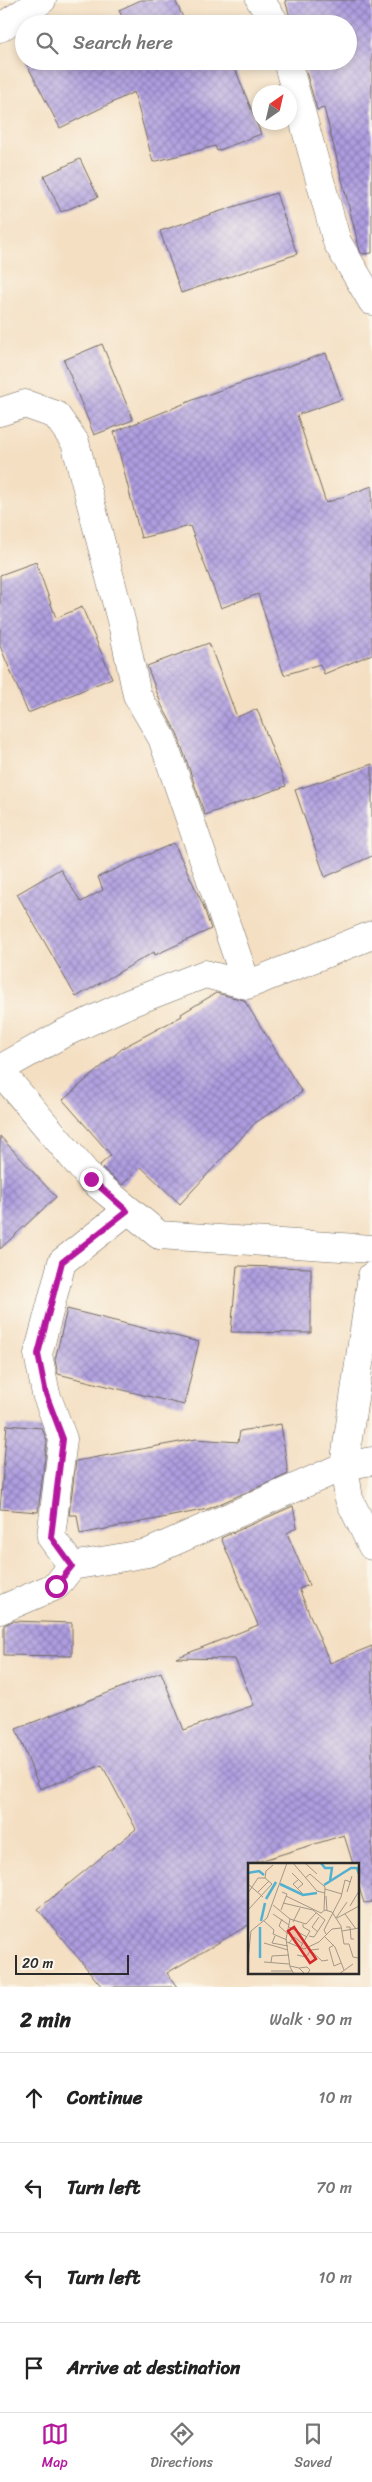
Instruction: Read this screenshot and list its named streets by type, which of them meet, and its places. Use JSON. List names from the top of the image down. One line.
{"scale_bar":"20 m","north":"top right","page":{"search":"Search here","scale":"20 m","heading":["2 min","Walk · 90 m"],"list":[["Continue","10 m"],["Turn left","70 m"],["Turn left","10 m"],"Arrive at destination"],"nav":["Map","Directions","Saved"]}}
